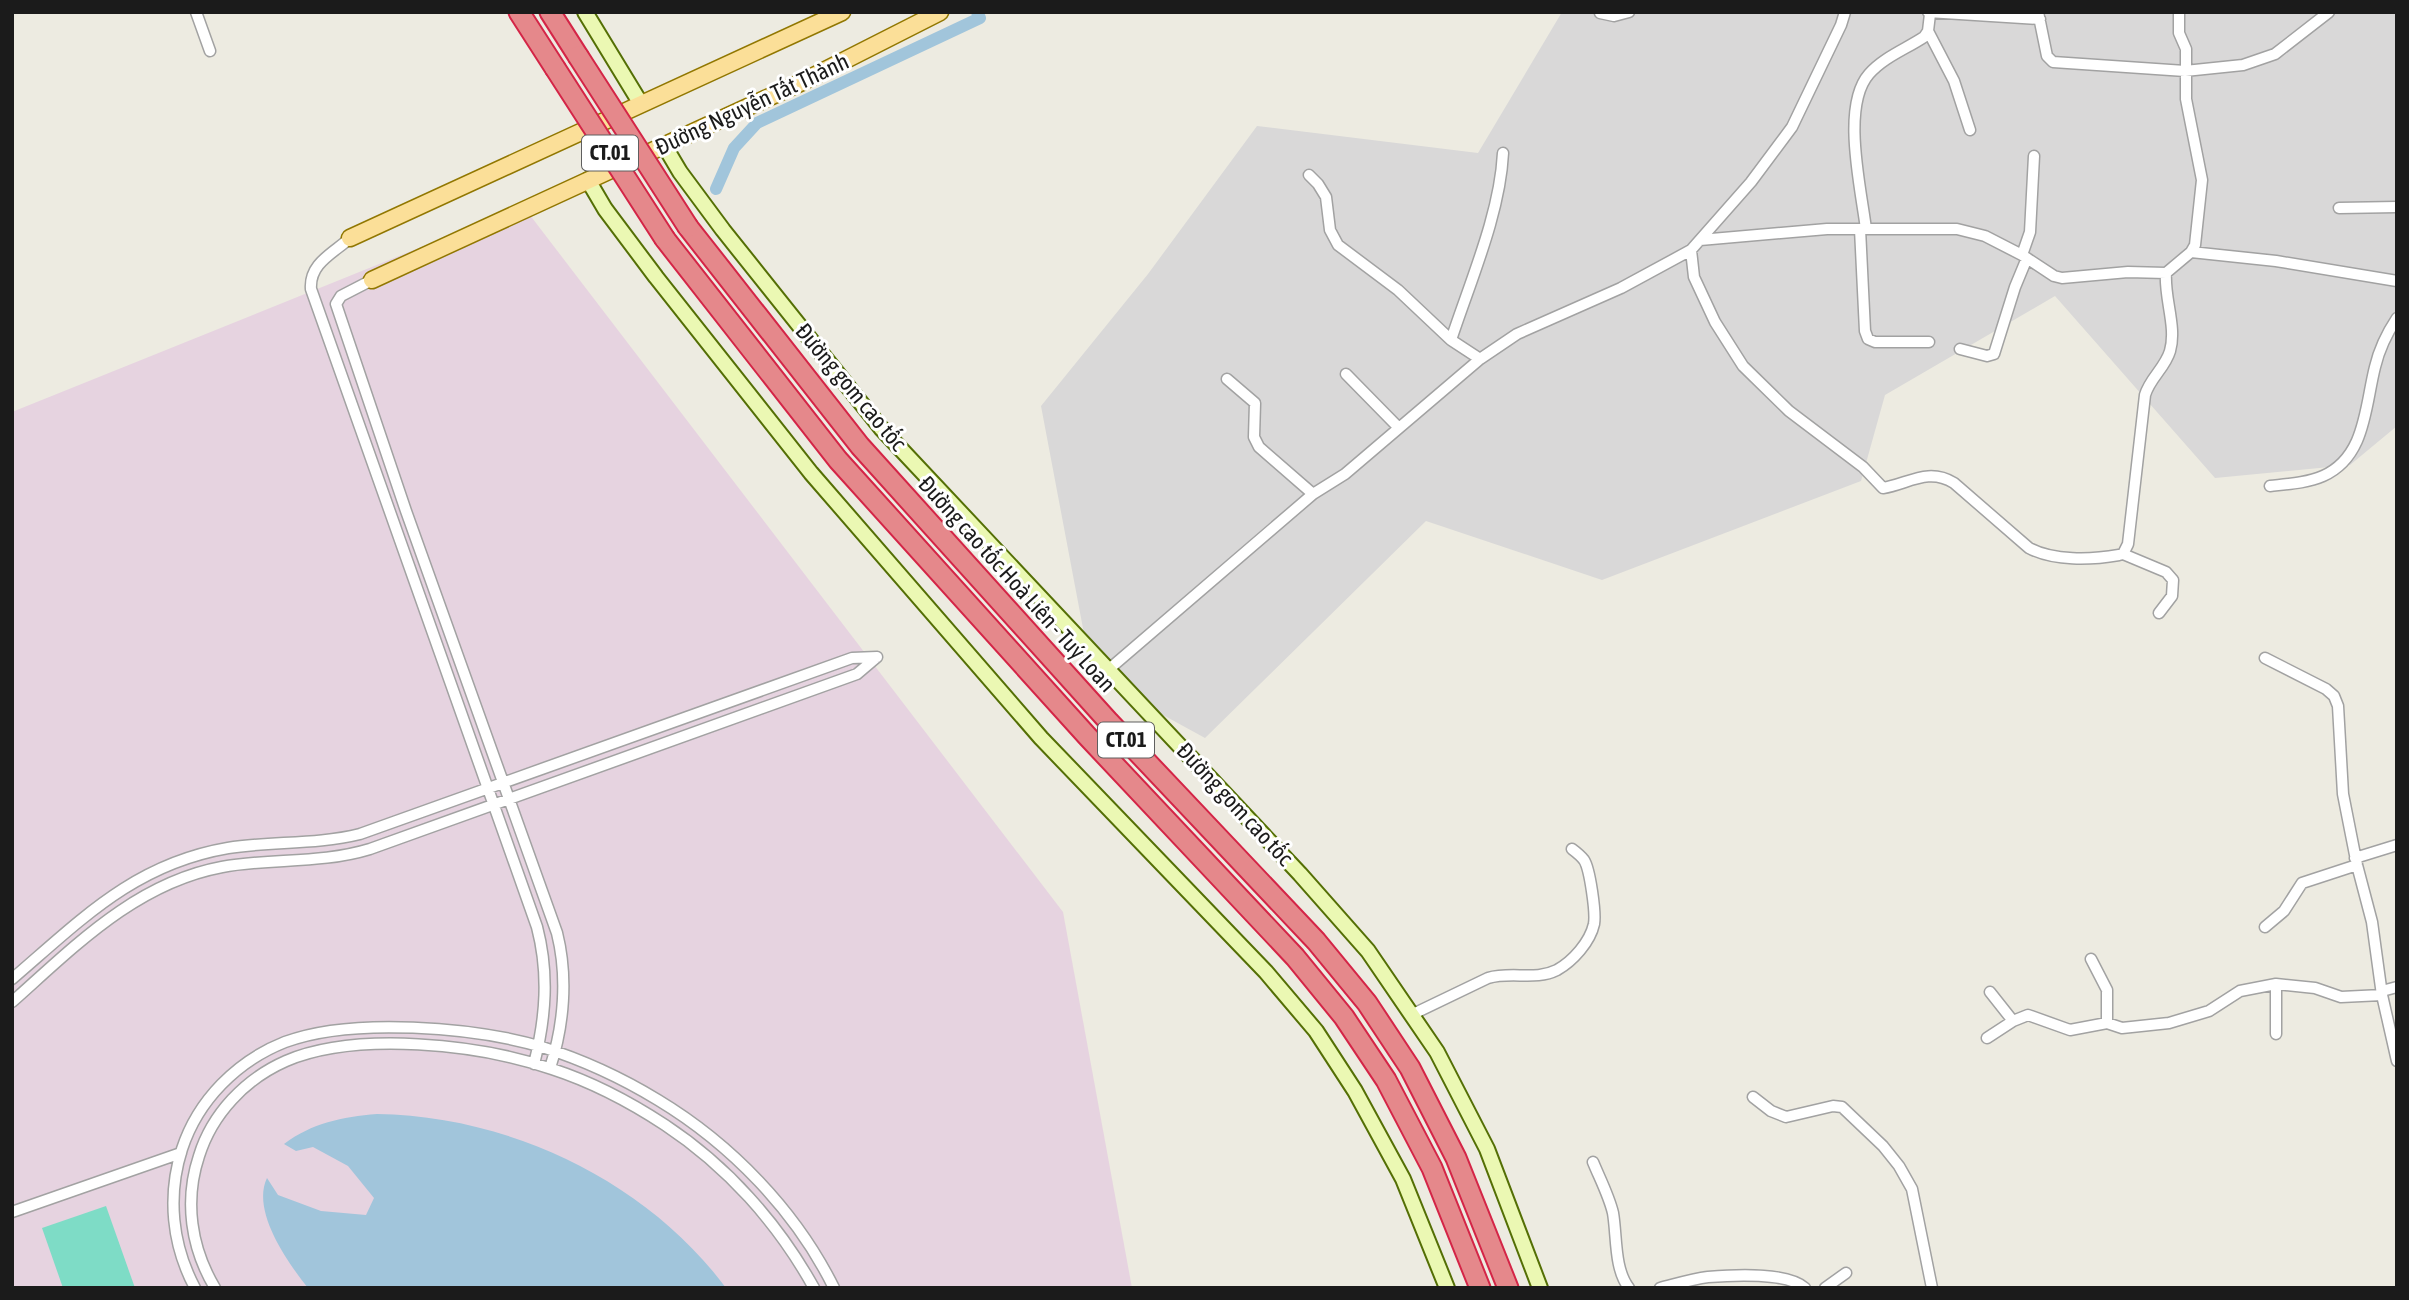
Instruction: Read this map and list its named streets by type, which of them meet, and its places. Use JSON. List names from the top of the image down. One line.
{"streets":{"highway":["CT.01","Đường cao tốc Hoà Liên - Tuý Loan"],"main road":["Đường Nguyễn Tất Thành","Đường gom cao tốc"]},"crossings":[["Đường Nguyễn Tất Thành","Đường gom cao tốc"]]}
